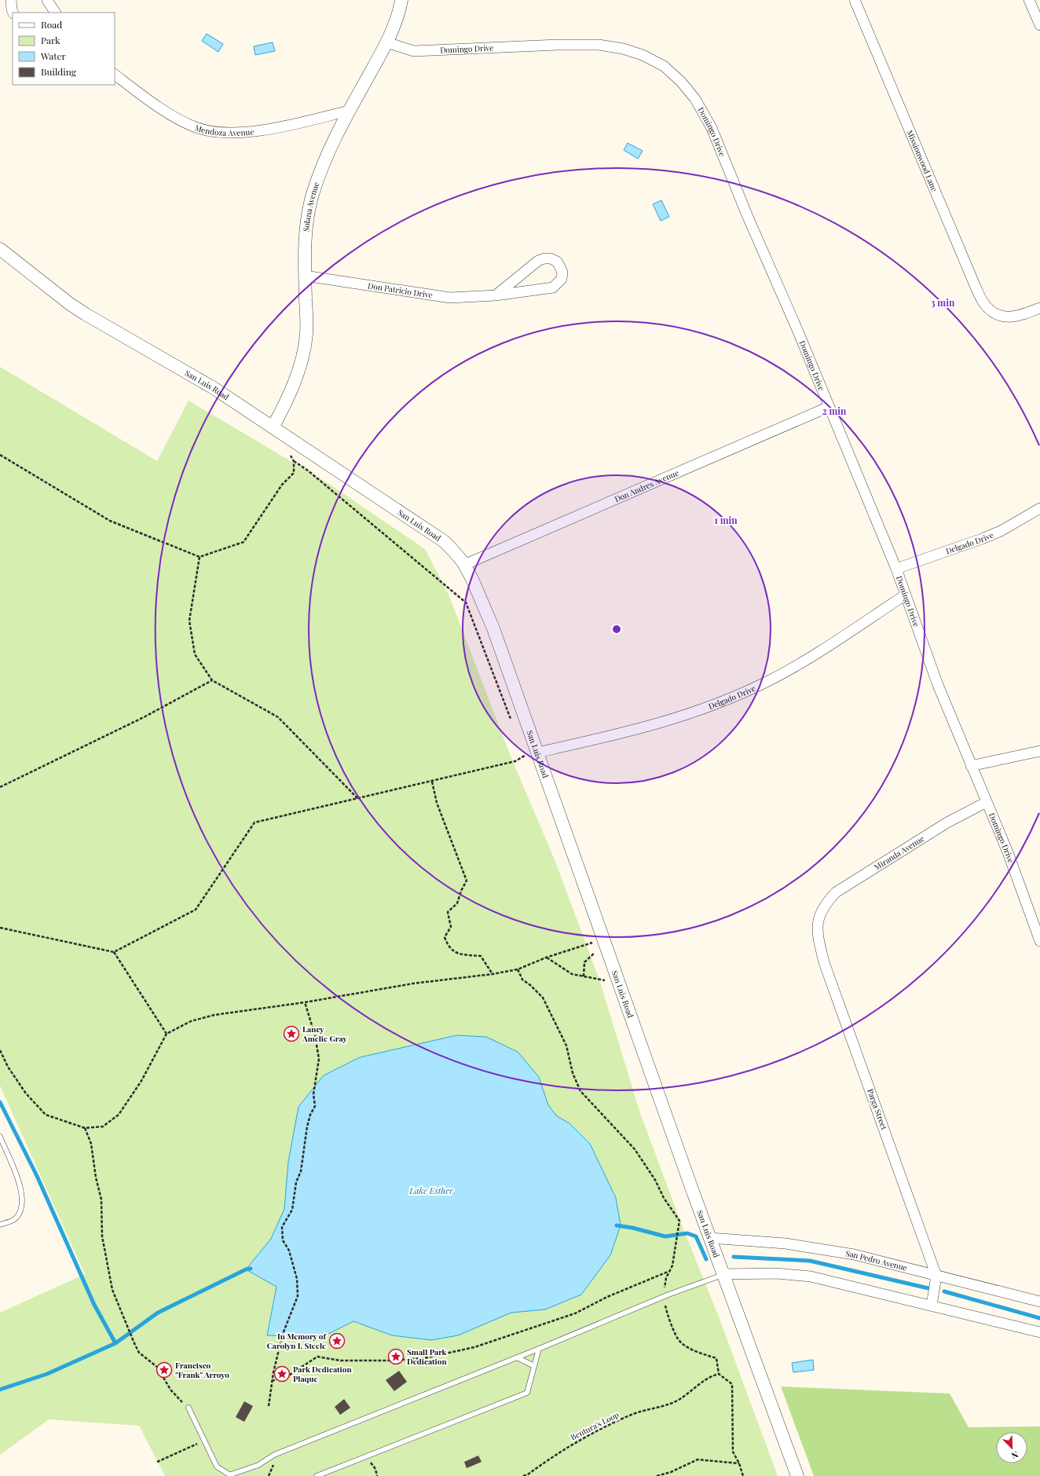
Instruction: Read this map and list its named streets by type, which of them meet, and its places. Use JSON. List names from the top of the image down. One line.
{"streets":{"street":["Domingo Drive","Mendoza Avenue","Missionwood Lane","Solana Avenue","Don Patricio Drive","San Luis Road","Don Andres Avenue","Delgado Drive","Miranda Avenue","Parga Street","San Pedro Avenue"],"path":["Bentura's Loop"]},"crossings":[["Domingo Drive","Solana Avenue"],["Domingo Drive","Don Andres Avenue"],["Domingo Drive","Delgado Drive"],["Domingo Drive","Miranda Avenue"],["Mendoza Avenue","Solana Avenue"],["Solana Avenue","Don Patricio Drive"],["Solana Avenue","San Luis Road"],["San Luis Road","Don Andres Avenue"],["San Luis Road","Delgado Drive"],["San Luis Road","San Pedro Avenue"],["Miranda Avenue","Parga Street"],["Parga Street","San Pedro Avenue"]],"water":["Lake Esther"],"places":{"place":["Lancy Amelie Gray","In Memory of Carolyn I. Steele","Small Park Dedication","Francisco \"Frank\" Arroyo","Park Dedication Plaque"]},"legend":["Road","Park","Water","Building"],"north":"bottom right","rings":["3 min","2 min","1 min"]}
